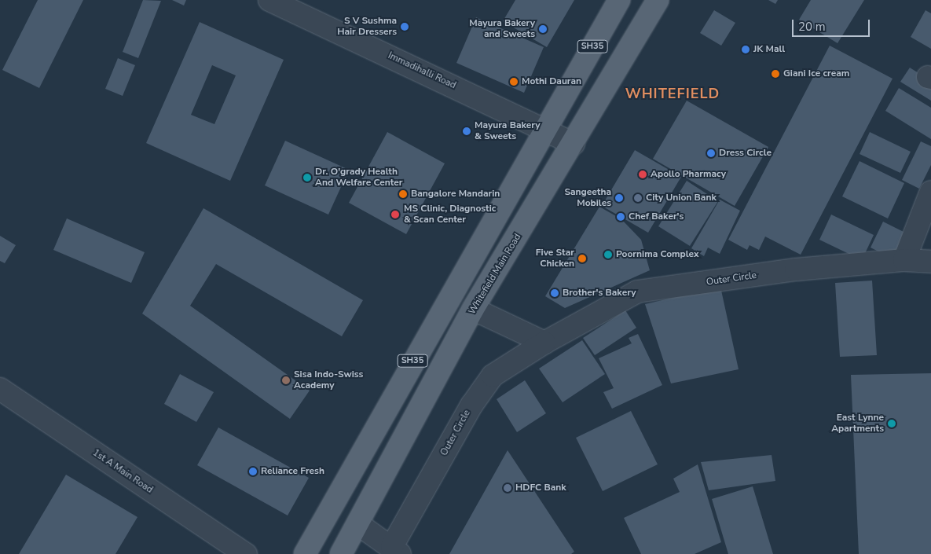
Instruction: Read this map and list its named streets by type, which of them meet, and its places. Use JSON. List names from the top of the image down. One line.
{"streets":{"main road":["SH35","Whitefield Main Road"],"street":["Immadihalli Road","Outer Circle","1st A Main Road"]},"crossings":[["SH35","Immadihalli Road"],["Immadihalli Road","Whitefield Main Road"]],"districts":["WHITEFIELD"],"places":["S V Sushma Hair Dressers","Mayura Bakery and Sweets","JK Mall","Giani Ice cream","Mothi Dauran","Mayura Bakery & Sweets","Dress Circle","Apollo Pharmacy","Dr. O'grady Health And Welfare Center","Bangalore Mandarin","Sangeetha Mobiles","City Union Bank","MS Clinic, Diagnostic & Scan Center","Chef Baker's","Poornima Complex","Five Star Chicken","Brother's Bakery","Sisa Indo-Swiss Academy","East Lynne Apartments","Reliance Fresh","HDFC Bank"],"scale_bar":"20 m"}
